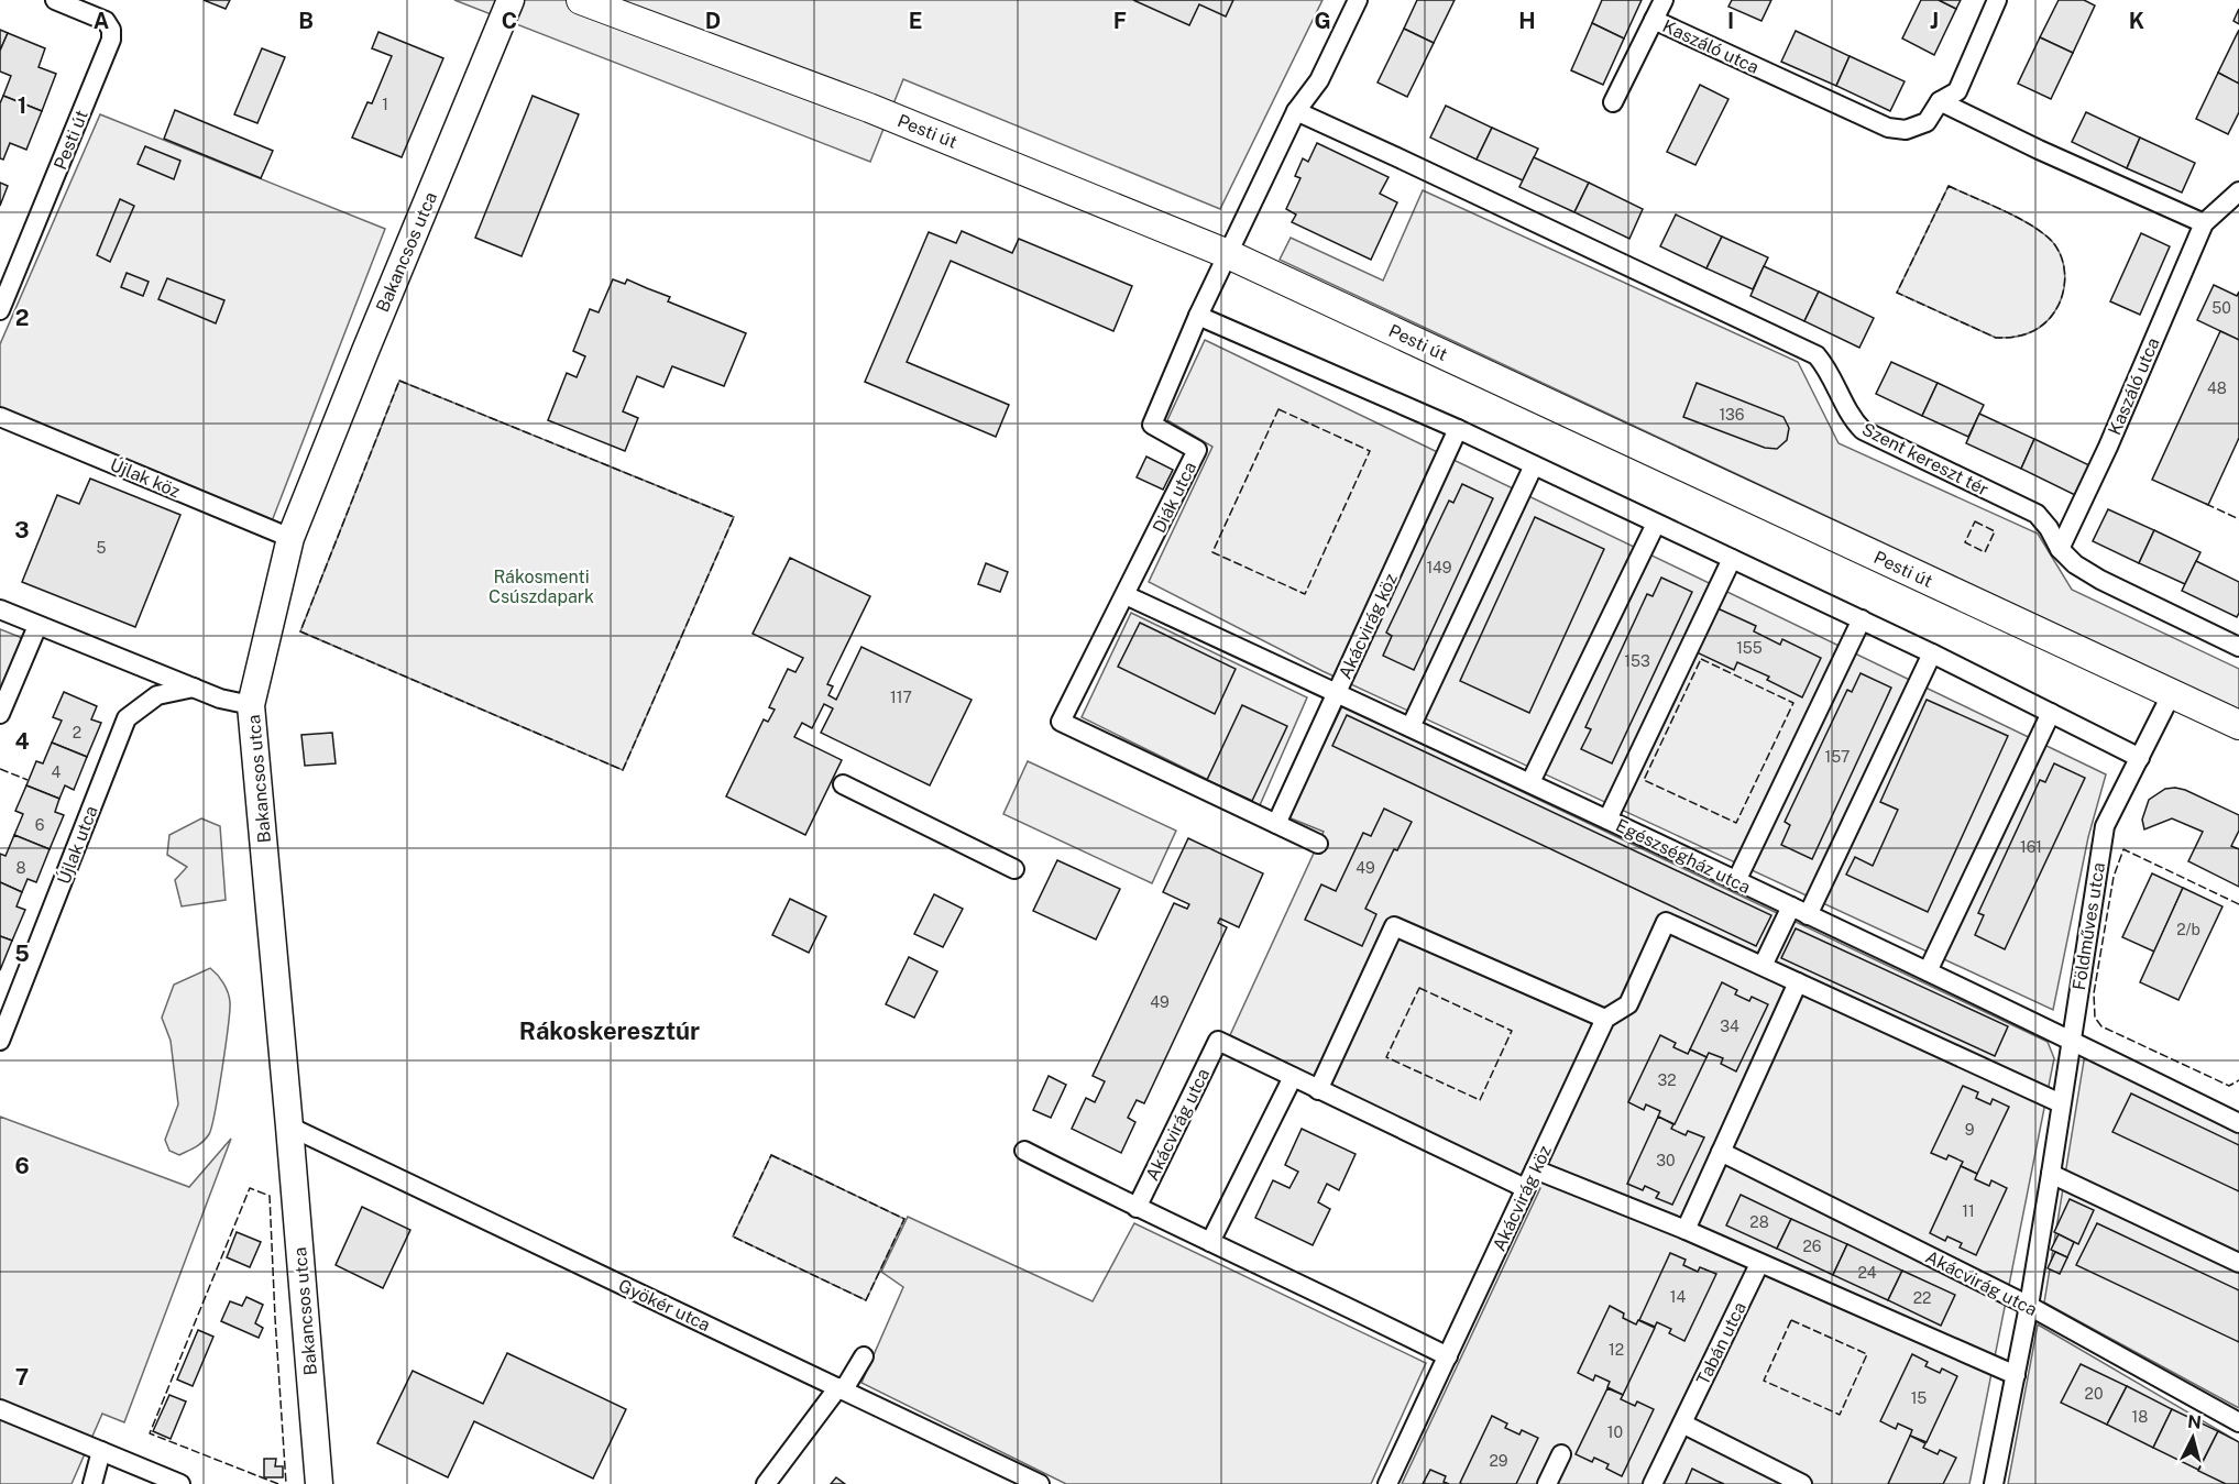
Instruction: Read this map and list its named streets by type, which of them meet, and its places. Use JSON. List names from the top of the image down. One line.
{"streets":{"main road":["Pesti út"],"street":["Kaszáló utca","Bakancsos utca","Szent kereszt tér","Újlak köz","Diák utca","Akácvirág köz","Újlak utca","Egészségház utca","Földműves utca","Akácvirág utca","Gyökér utca","Tabán utca"]},"crossings":[["Kaszáló utca","Szent kereszt tér"],["Pesti út","Diák utca"],["Pesti út","Földműves utca"],["Bakancsos utca","Újlak köz"],["Bakancsos utca","Újlak utca"],["Bakancsos utca","Gyökér utca"],["Diák utca","Akácvirág köz"],["Diák utca","Egészségház utca"],["Akácvirág köz","Egészségház utca"],["Egészségház utca","Földműves utca"],["Földműves utca","Akácvirág utca"]],"districts":["Rákoskeresztúr"],"parks":["Rákosmenti Csúszdapark"],"house_numbers":["1","50","48","136","5","149","155","153","117","2","157","4","6","161","8","49","2/b","49","34","32","9","30","11","28","26","24","14","22","12","20","15","18","10","29"],"north":"top","grid":{"columns":["A","B","C","D","E","F","G","H","I","J","K"],"rows":["1","2","3","4","5","6","7"]}}
